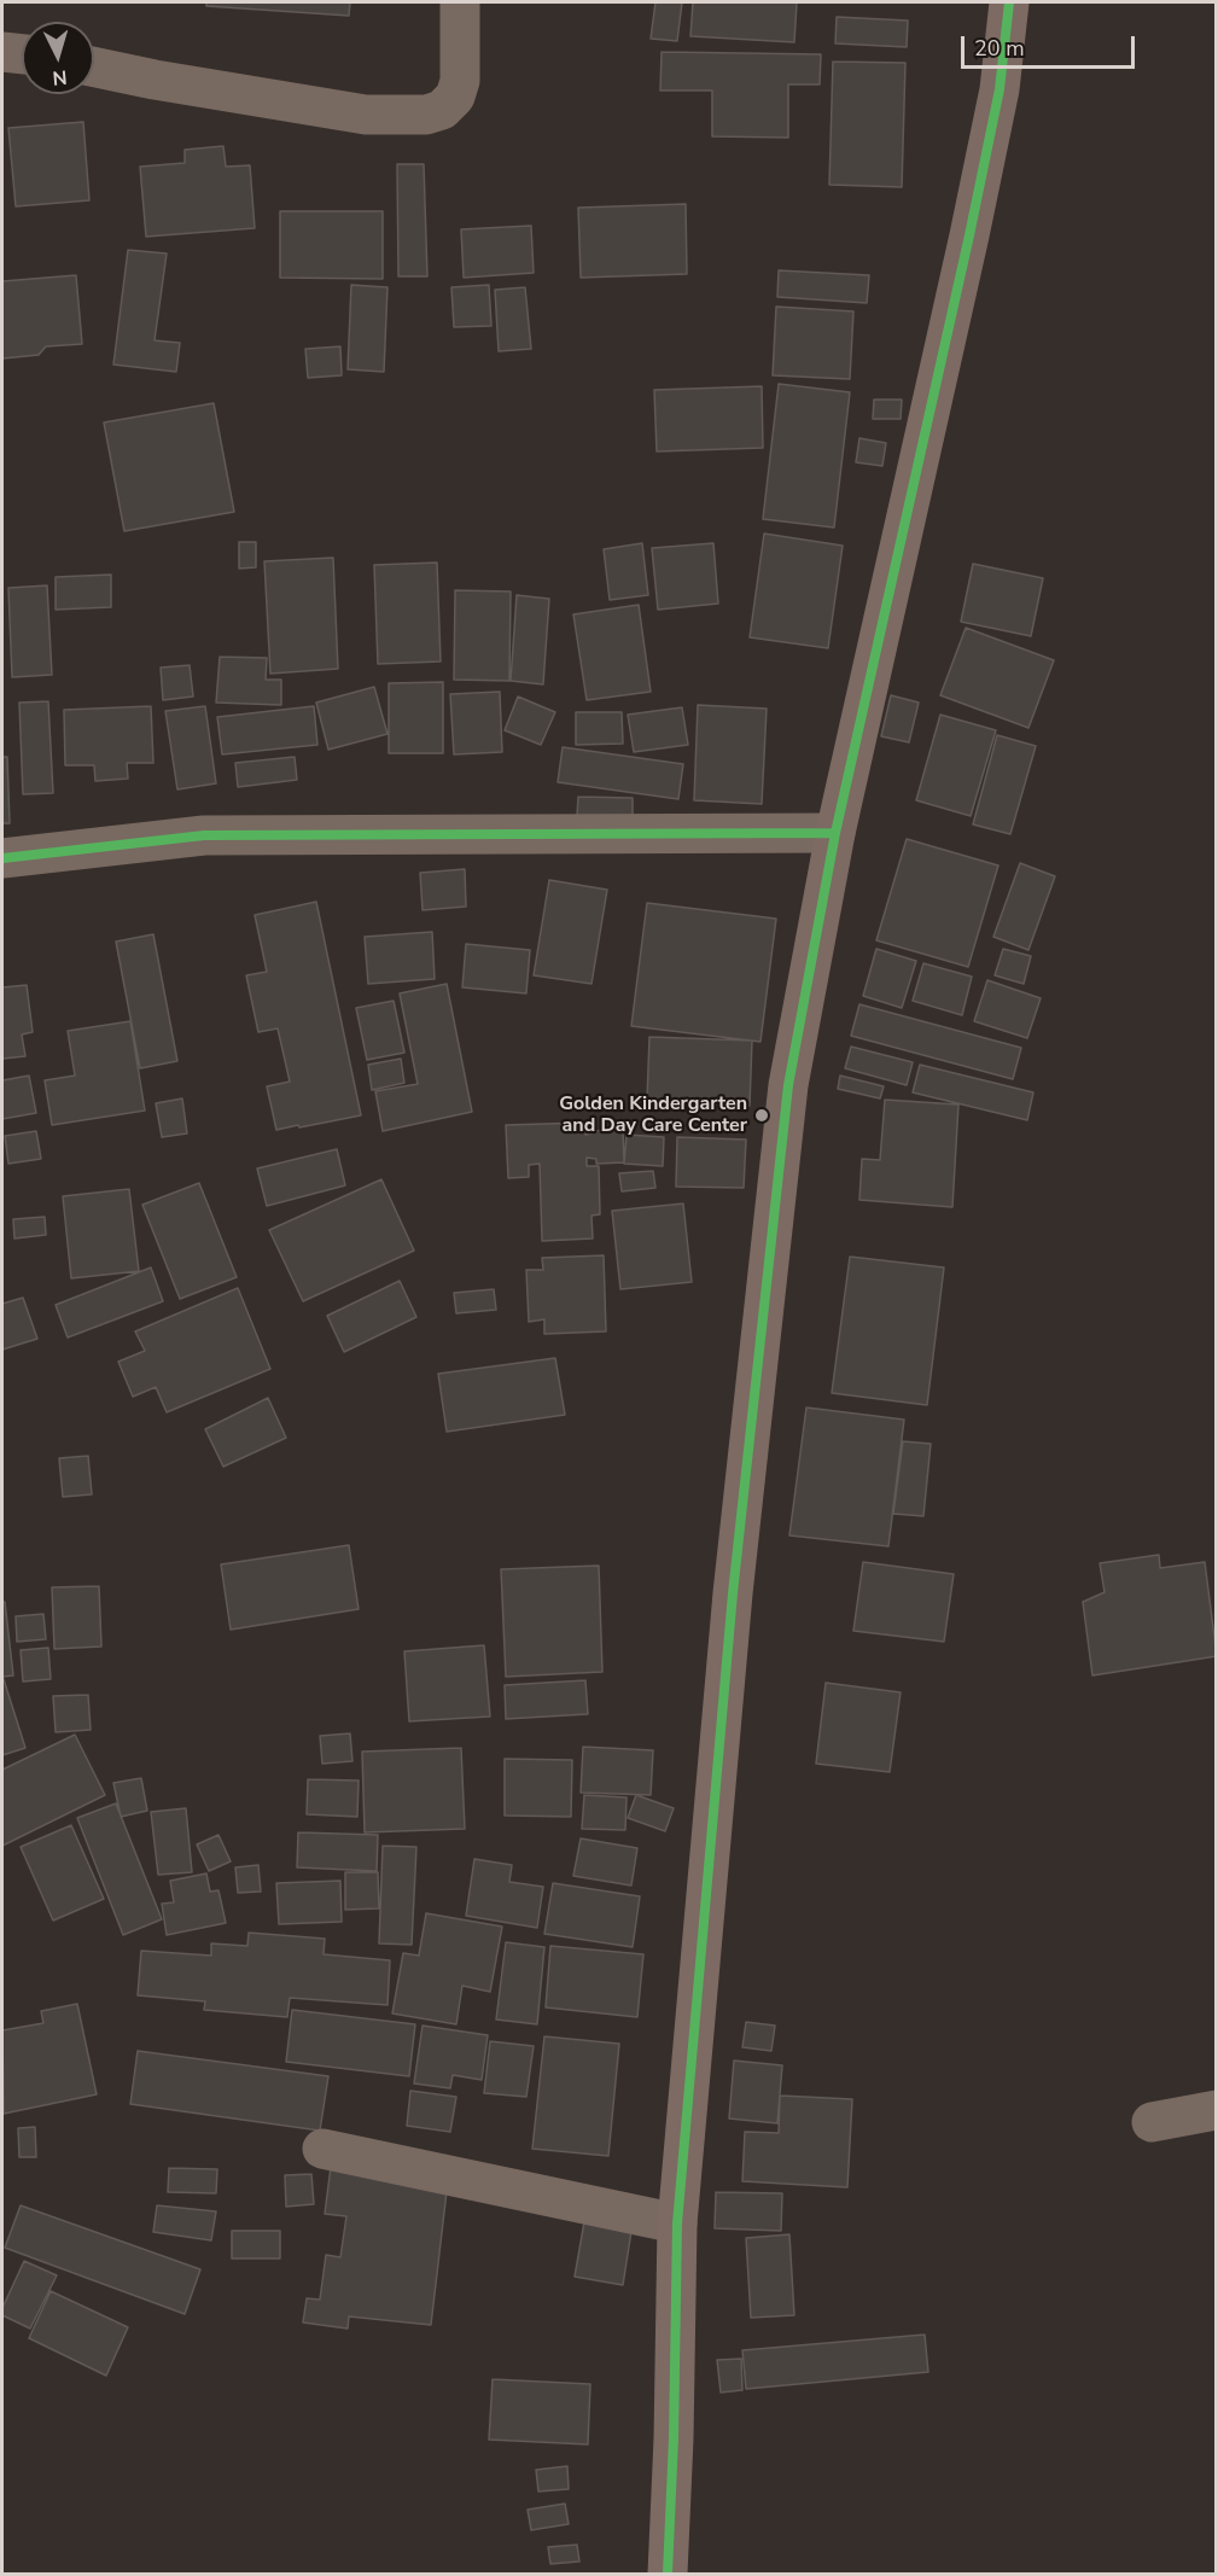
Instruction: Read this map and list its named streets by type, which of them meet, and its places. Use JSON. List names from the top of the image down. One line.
{"places":["Golden Kindergarten and Day Care Center"],"scale_bar":"20 m","north":"bottom"}
